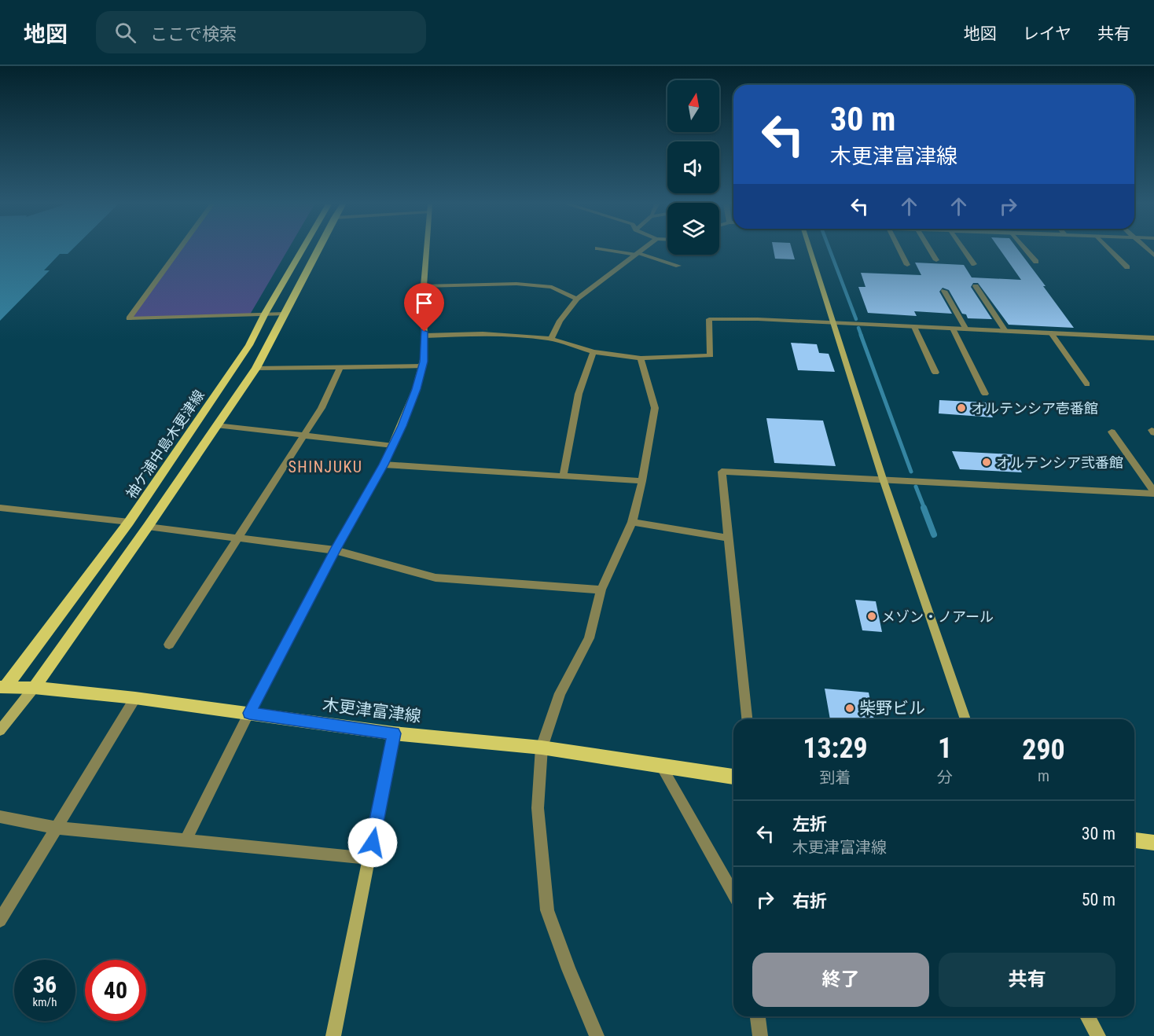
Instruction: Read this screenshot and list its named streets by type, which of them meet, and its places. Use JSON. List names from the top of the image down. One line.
{"streets":{"main road":["袖ケ浦中島木更津線","木更津富津線"]},"crossings":[["袖ケ浦中島木更津線","木更津富津線"]],"districts":["SHINJUKU"],"places":["オルテンシア壱番館","オルテンシア弐番館","メゾン・ノアール","柴野ビル"],"north":"top","page":{"header":"地図","search":"ここで検索","nav":["地図","レイヤ","共有"],"turn":["30 m","木更津富津線"],"eta":["13:29","到着","1","分","290","m"],"list":[{"name":"左折","note":"木更津富津線","value":"30 m"},{"name":"右折","value":"50 m"}],"buttons":["終了","共有"],"speed":"36 km/h","limit":"40"}}
